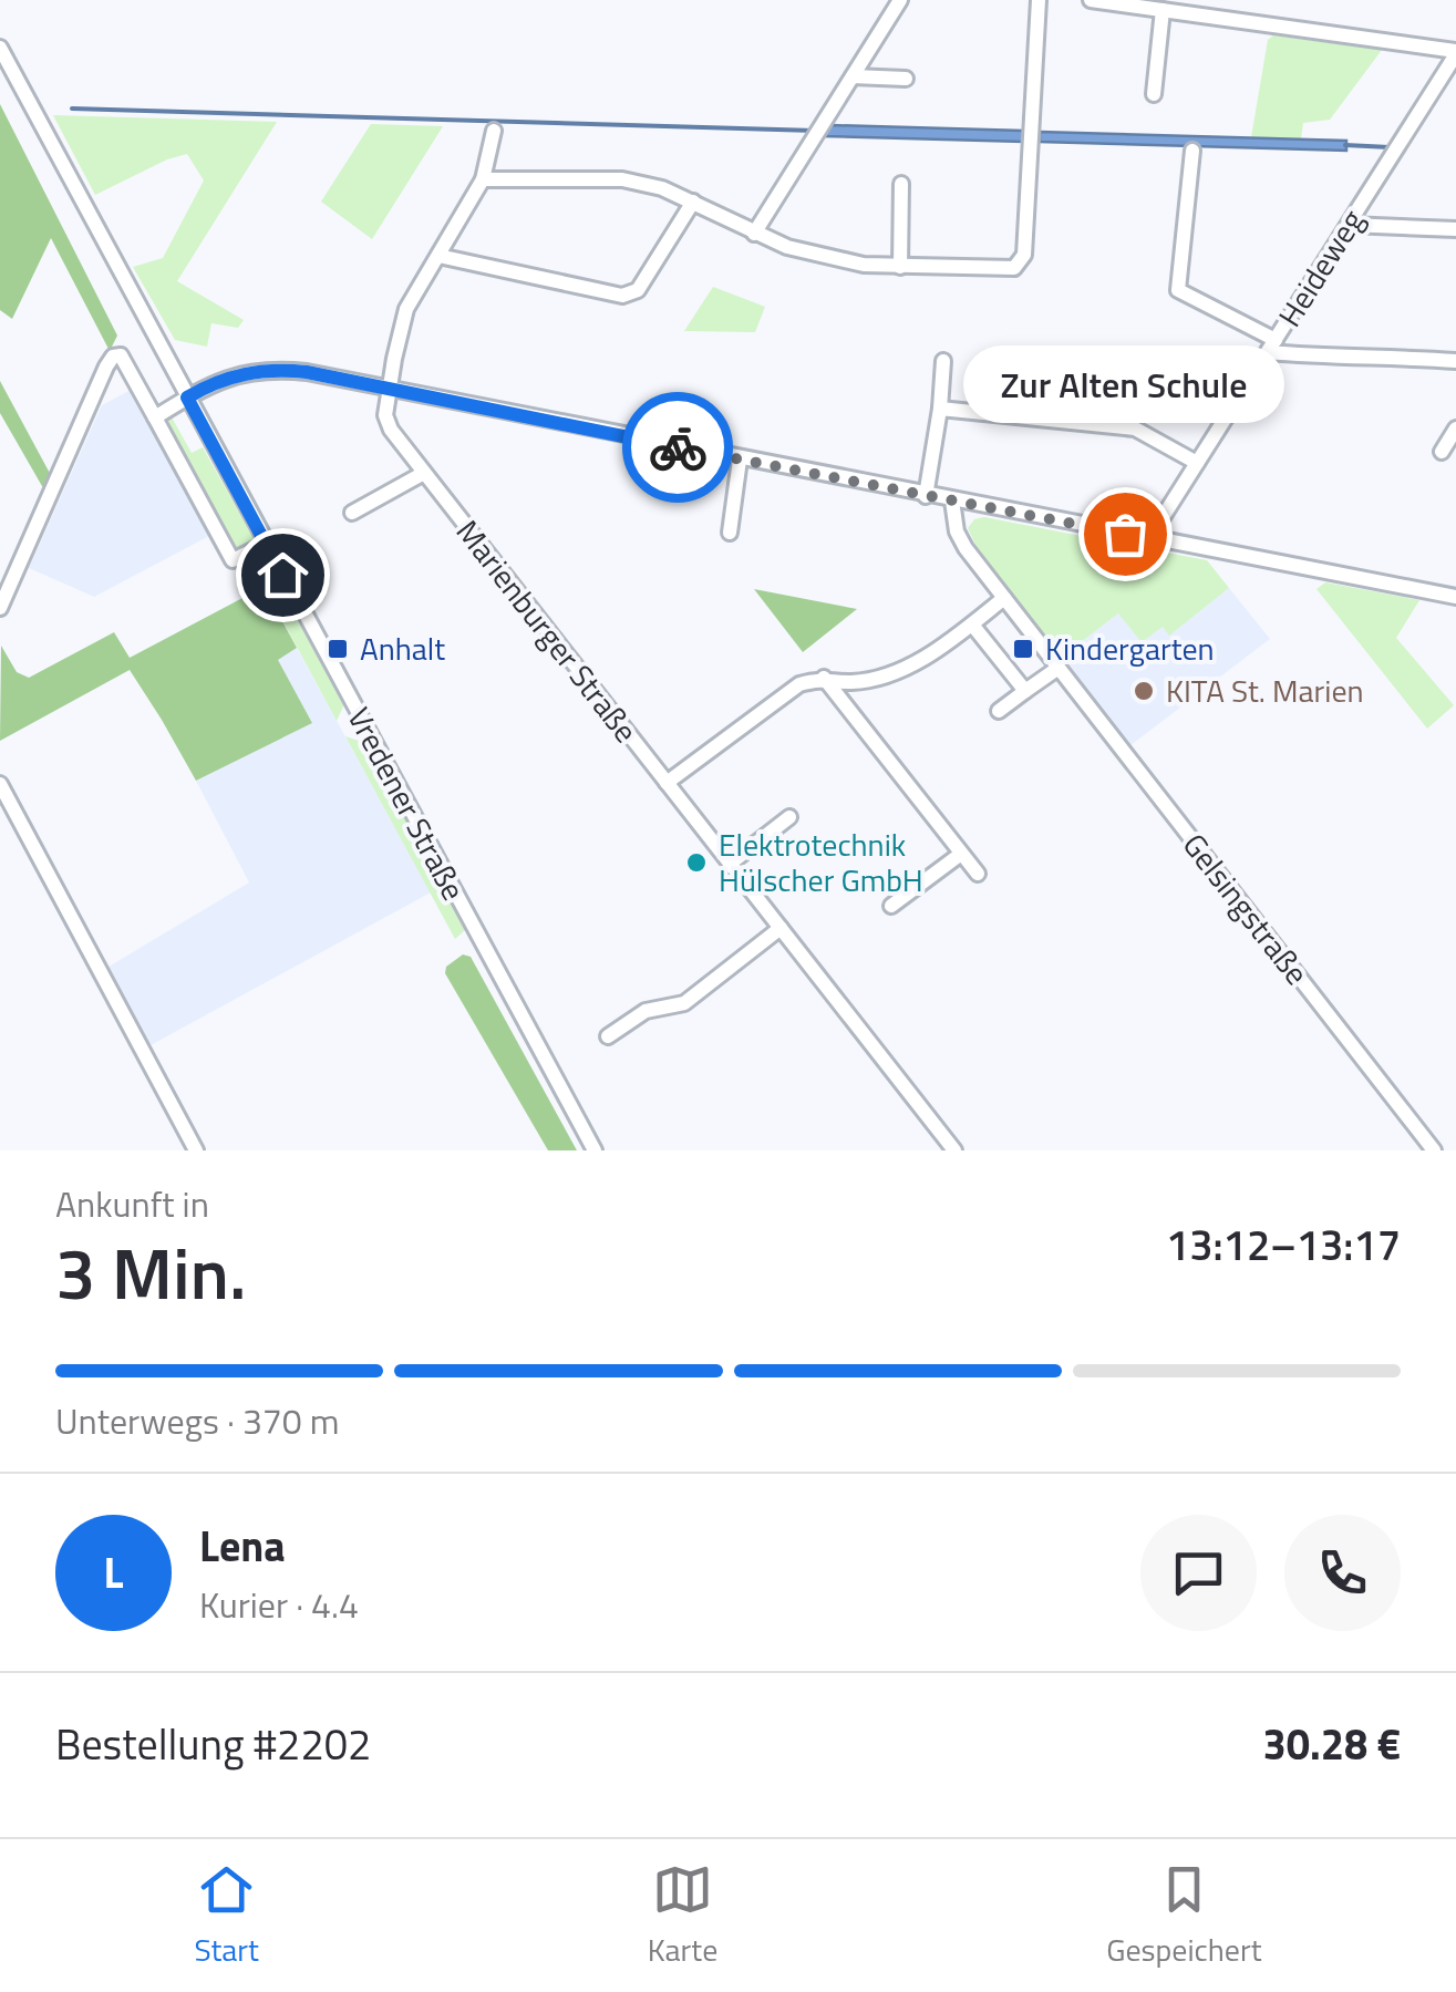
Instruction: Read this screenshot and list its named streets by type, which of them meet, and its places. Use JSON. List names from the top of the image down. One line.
{"streets":{"street":["Heideweg","Marienburger Straße","Vredener Straße","Gelsingstraße"]},"places":{"other":["Zur Alten Schule","KITA St. Marien","Elektrotechnik Hülscher GmbH"],"transit":["Anhalt","Kindergarten"]},"page":{"bubble":"Zur Alten Schule","heading":["3 Min.","Ankunft in","13:12–13:17"],"panel":["Lena","Kurier · 4.4","Bestellung #2202","30.28 €"],"bar":"Unterwegs · 370 m","round":"L","tabs":["Start","Karte","Gespeichert"]}}
